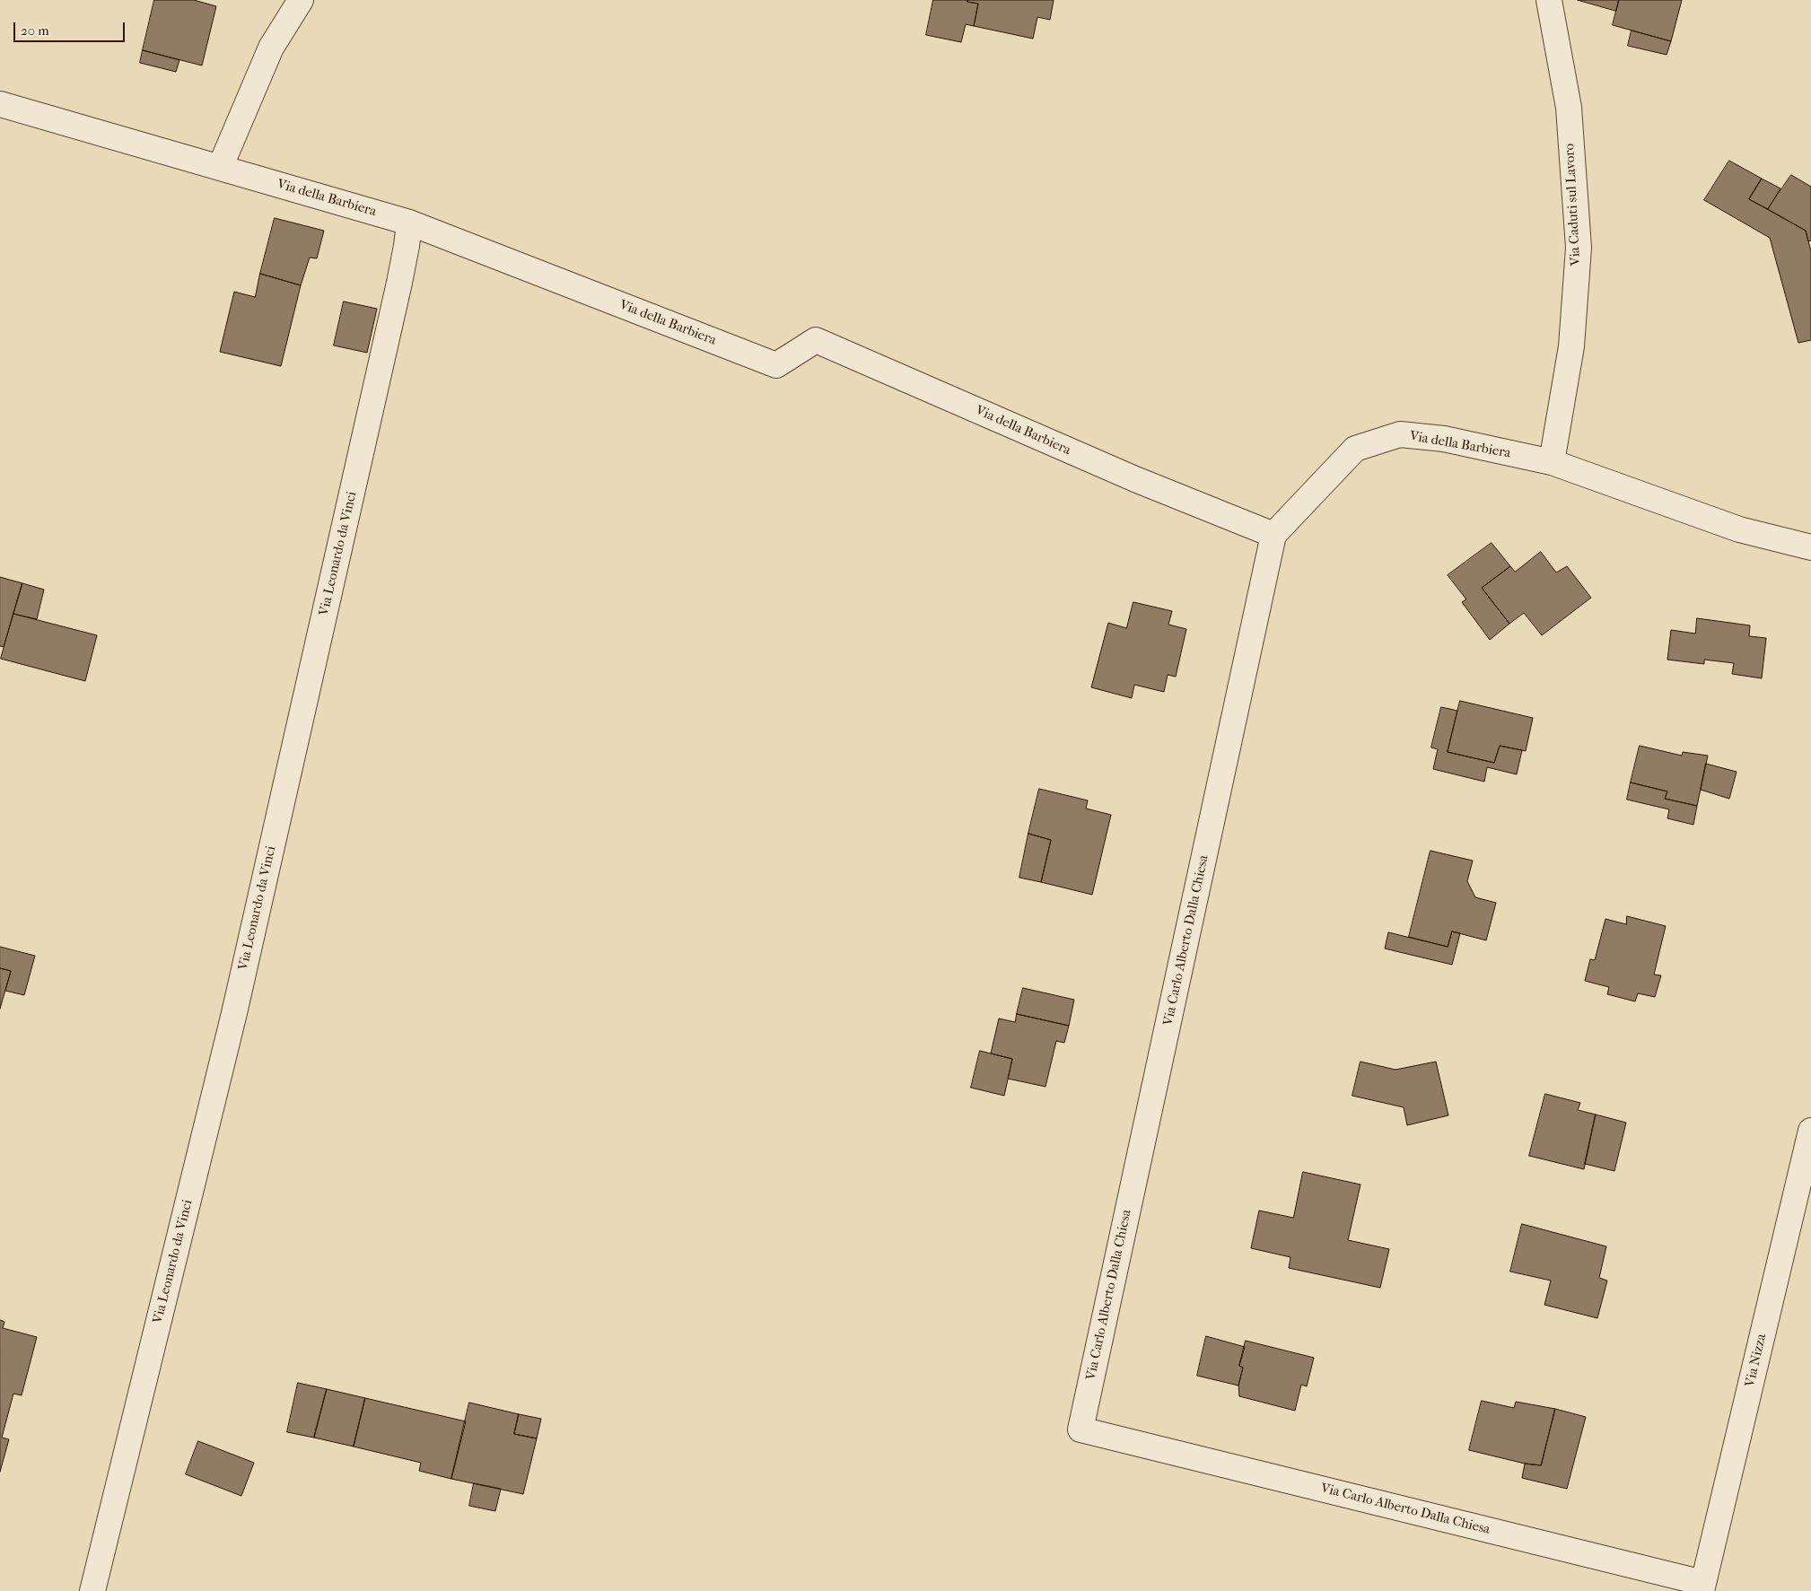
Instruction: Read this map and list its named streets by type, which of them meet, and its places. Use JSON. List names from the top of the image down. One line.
{"streets":{"street":["Via della Barbiera","Via Caduti sul Lavoro","Via Leonardo da Vinci","Via Carlo Alberto Dalla Chiesa","Via Nizza"]},"crossings":[["Via della Barbiera","Via Caduti sul Lavoro"],["Via della Barbiera","Via Leonardo da Vinci"],["Via della Barbiera","Via Carlo Alberto Dalla Chiesa"],["Via Carlo Alberto Dalla Chiesa","Via Nizza"]],"scale_bar":"20 m"}
